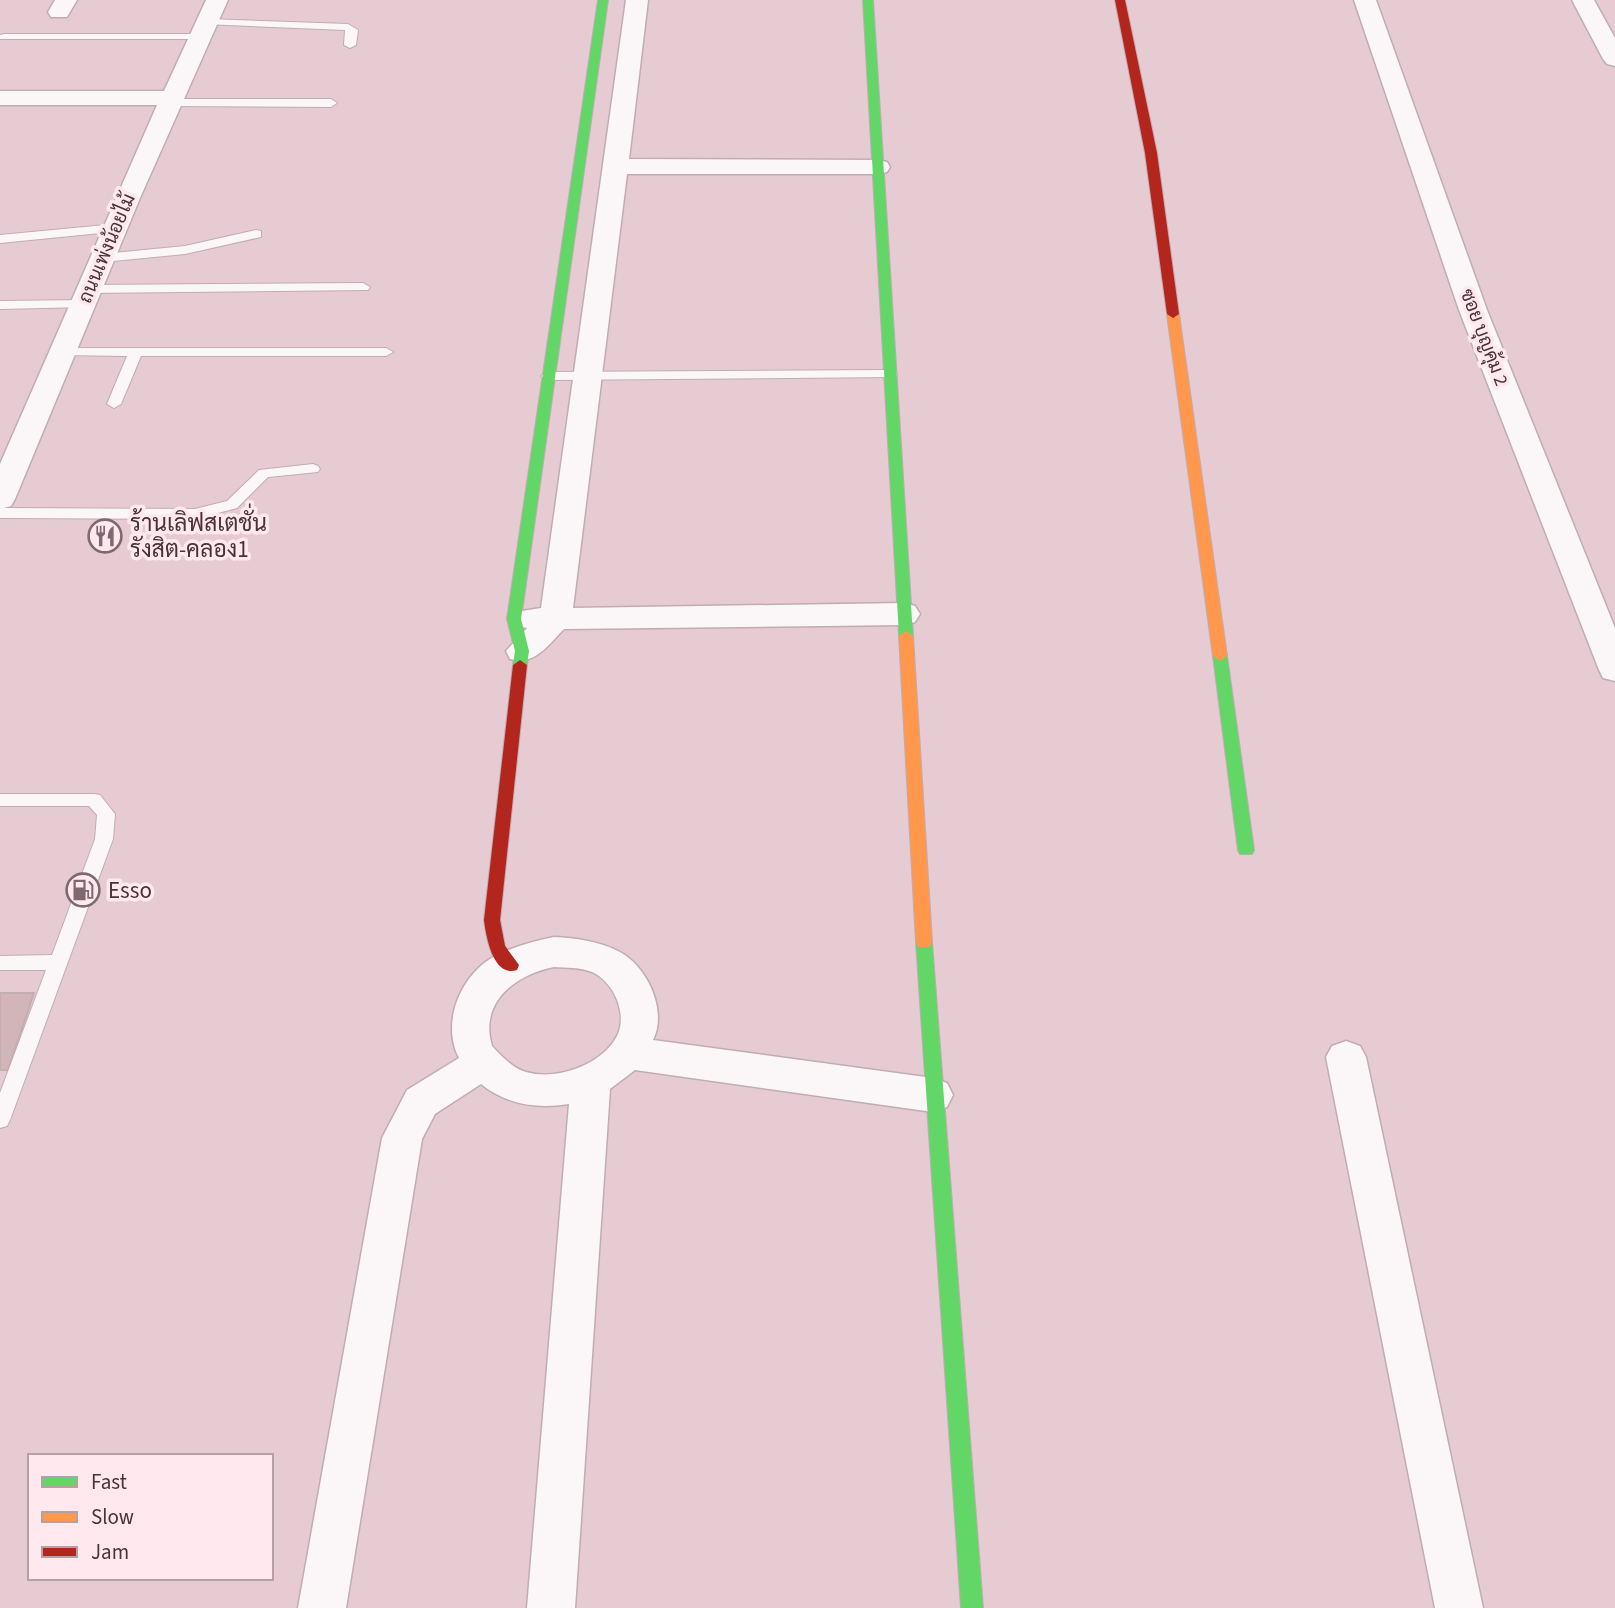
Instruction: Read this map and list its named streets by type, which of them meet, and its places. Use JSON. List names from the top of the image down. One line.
{"streets":{"street":["ถนนเพ่งน้อยไม้","ซอย บุญคุ้ม 2"]},"places":{"restaurant":["ร้านเลิฟสเตชั่น รังสิต-คลอง1"],"fuel station":["Esso"]},"legend":["Fast","Slow","Jam"]}
